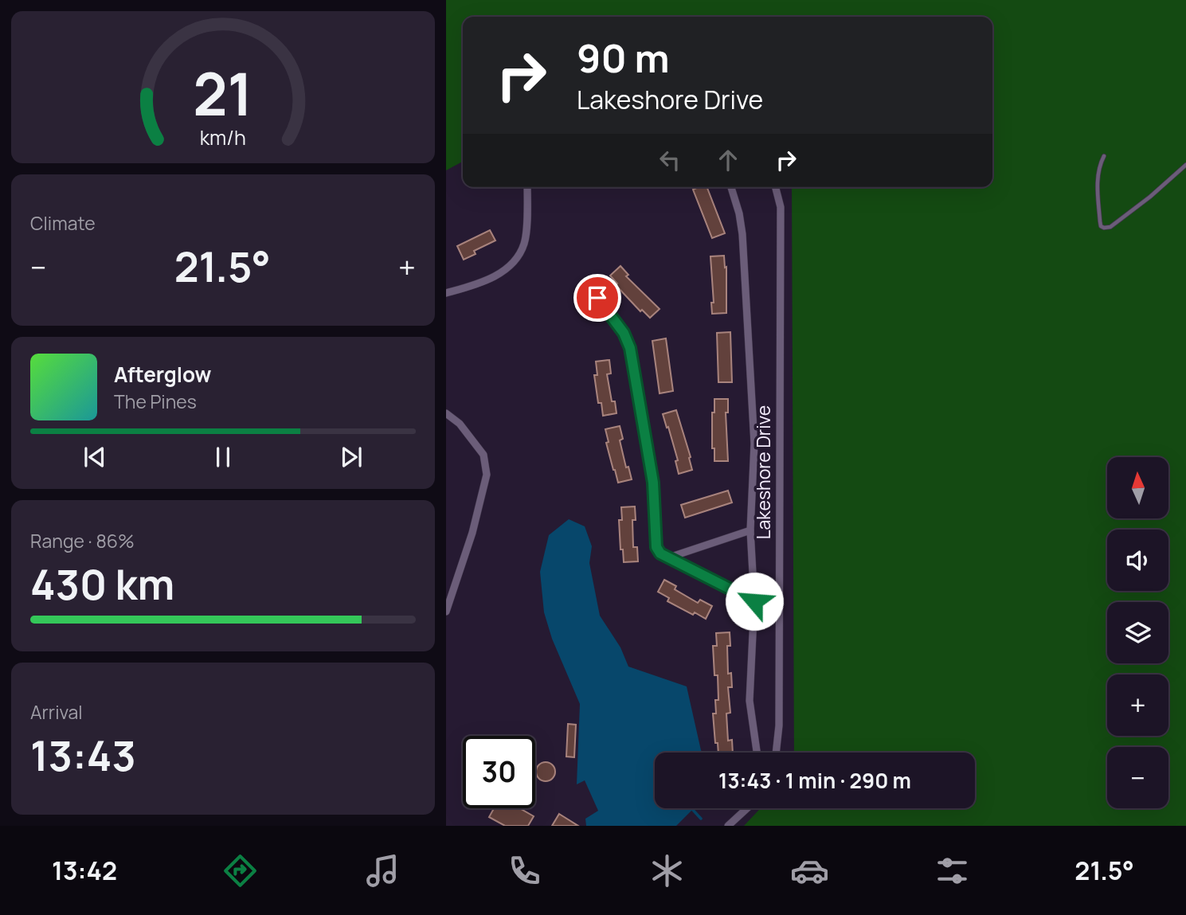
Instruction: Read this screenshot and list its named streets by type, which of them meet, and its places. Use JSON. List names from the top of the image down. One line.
{"streets":{"street":["Lakeshore Drive"]},"north":"top","page":{"turn":["90 m","Lakeshore Drive"],"tile":["Climate",["Range · 86%","430 km"],["Arrival","13:43"]],"heat":["−","21.5°","+"],"song":["Afterglow","The Pines"],"map_buttons":["+","−"],"limit":"30","trip":"13:43 · 1 min · 290 m","tabs":["13:42","21.5°"],"gauge":["21","km/h"]}}
